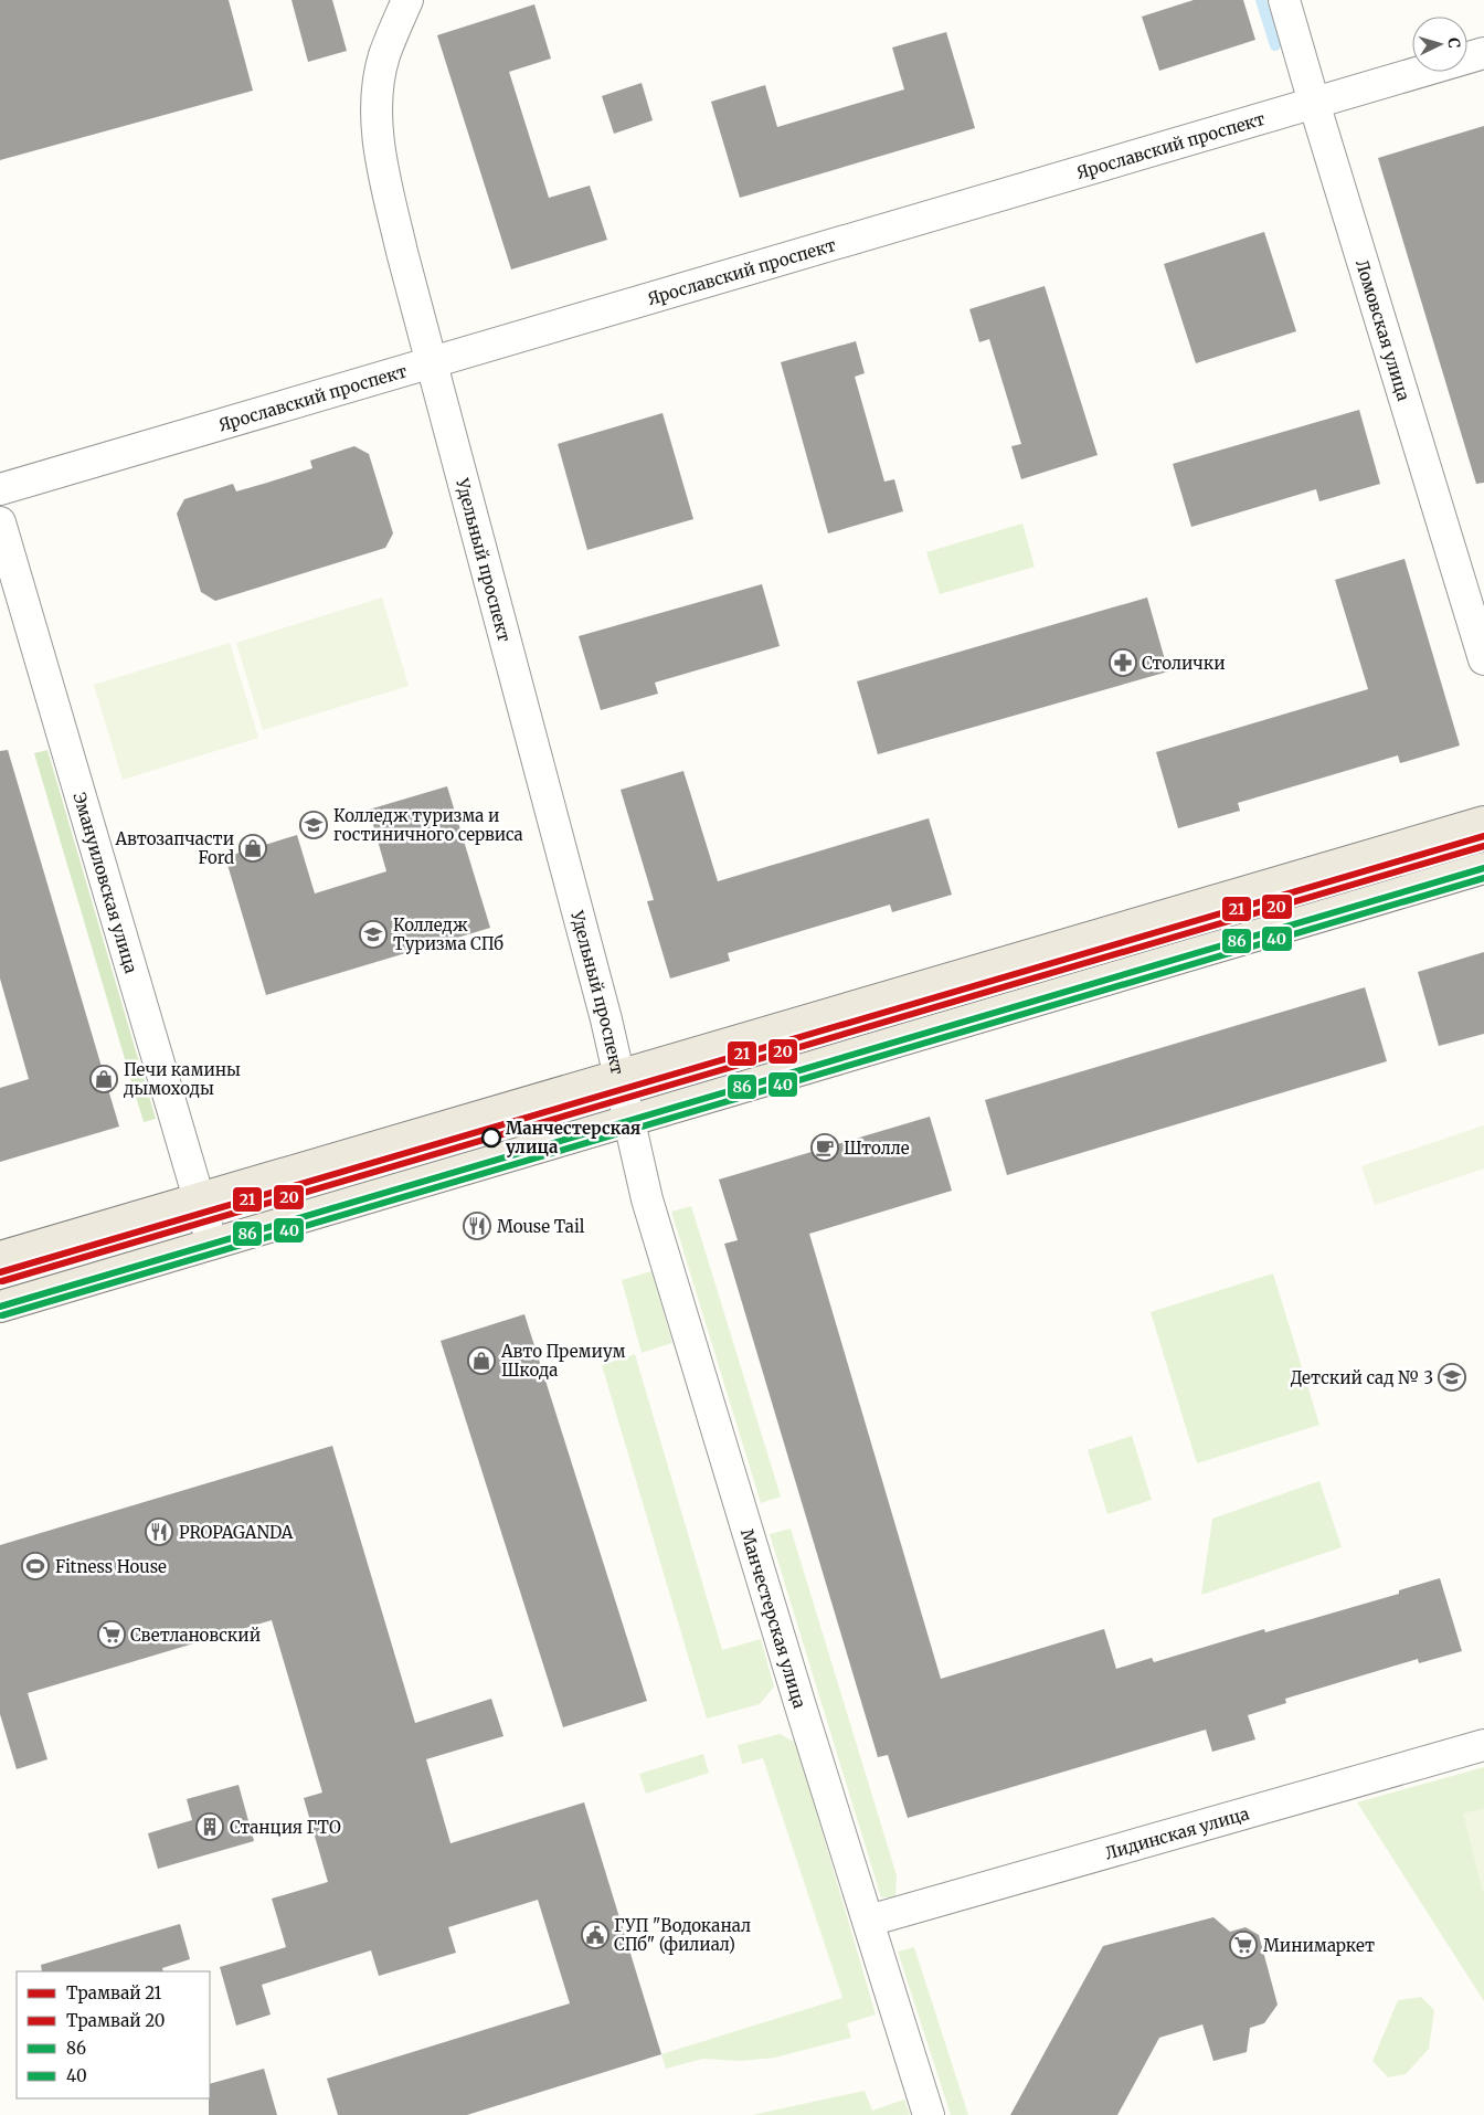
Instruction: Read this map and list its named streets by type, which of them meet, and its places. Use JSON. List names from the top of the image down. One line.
{"streets":{"street":["Ярославский проспект","Ломовская улица","Удельный проспект","Эмануиловская улица","Манчестерская улица","Лидинская улица"]},"crossings":[["Ярославский проспект","Ломовская улица"],["Ярославский проспект","Удельный проспект"],["Удельный проспект","Манчестерская улица"],["Манчестерская улица","Лидинская улица"]],"places":{"pharmacy":["Столички"],"school or university":["Колледж туризма и гостиничного сервиса","Колледж Туризма СПб","Детский сад № 3"],"shop":["Автозапчасти Ford","Печи камины дымоходы","Авто Премиум Шкода"],"other":["Манчестерская улица"],"cafe":["Штолле"],"restaurant":["Mouse Tail","PROPAGANDA"],"sports":["Fitness House"],"supermarket":["Светлановский","Минимаркет"],"building":["Станция ГТО"],"public building":["ГУП \"Водоканал СПб\" (филиал)"]},"lines":["tram line 21","tram line 20","transit line 86","transit line 40"],"legend":["Трамвай 21","Трамвай 20","86","40"],"north":"right"}
